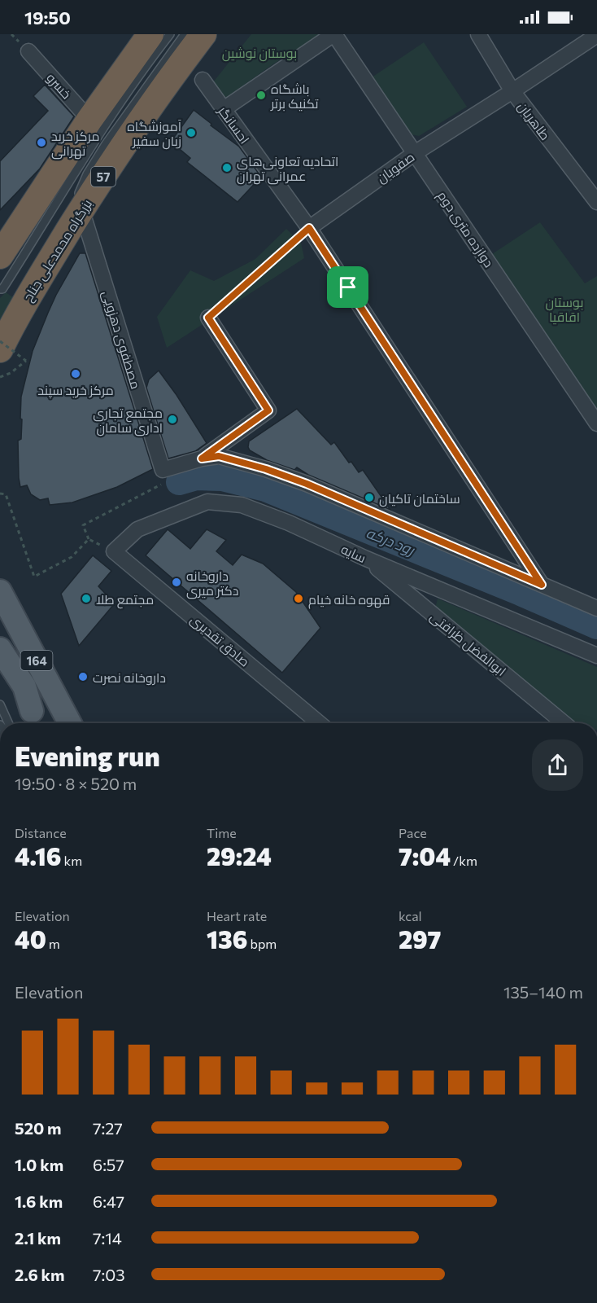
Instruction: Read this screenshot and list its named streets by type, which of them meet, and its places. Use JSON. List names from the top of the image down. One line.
{"streets":{"highway":["57","بزرگراه محمدعلی جناح"],"main road":["164"],"street":["خسرو","طاهریان","احسانگر","صفویان","دوازده متری دوم","مصطفوی دهزویی","سایه","صادق تقدیری","ابوالفضل ظرافتی"]},"crossings":[["طاهریان","صفویان"],["احسانگر","صفویان"],["احسانگر","دوازده متری دوم"],["صفویان","دوازده متری دوم"],["بزرگراه محمدعلی جناح","مصطفوی دهزویی"],["سایه","صادق تقدیری"],["سایه","ابوالفضل ظرافتی"]],"water":["رود درکه"],"parks":["بوستان نوشین","بوستان اقاقیا"],"places":["باشگاه تکنیک برتر","آموزشگاه زبان سفیر","مرکز خرید تهرانی","اتحادیه تعاونی‌های عمرانی تهران","مرکز خرید سپند","مجتمع تجاری اداری سامان","ساختمان تاکیان","داروخانه دکتر میری","مجتمع طلا","قهوه خانه خیام","داروخانه نصرت"],"page":{"status":"19:50","heading":["Evening run","19:50 · 8 × 520 m"],"stats":[["Distance","4.16 km"],["Time","29:24"],["Pace","7:04 /km"],["Elevation","40 m"],["Heart rate","136 bpm"],["kcal","297"]],"chart":["Elevation","135–140 m"],"list":[{"name":"520 m","note":"7:27"},{"name":"1.0 km","note":"6:57"},{"name":"1.6 km","note":"6:47"},{"name":"2.1 km","note":"7:14"},{"name":"2.6 km","note":"7:03"}]}}
